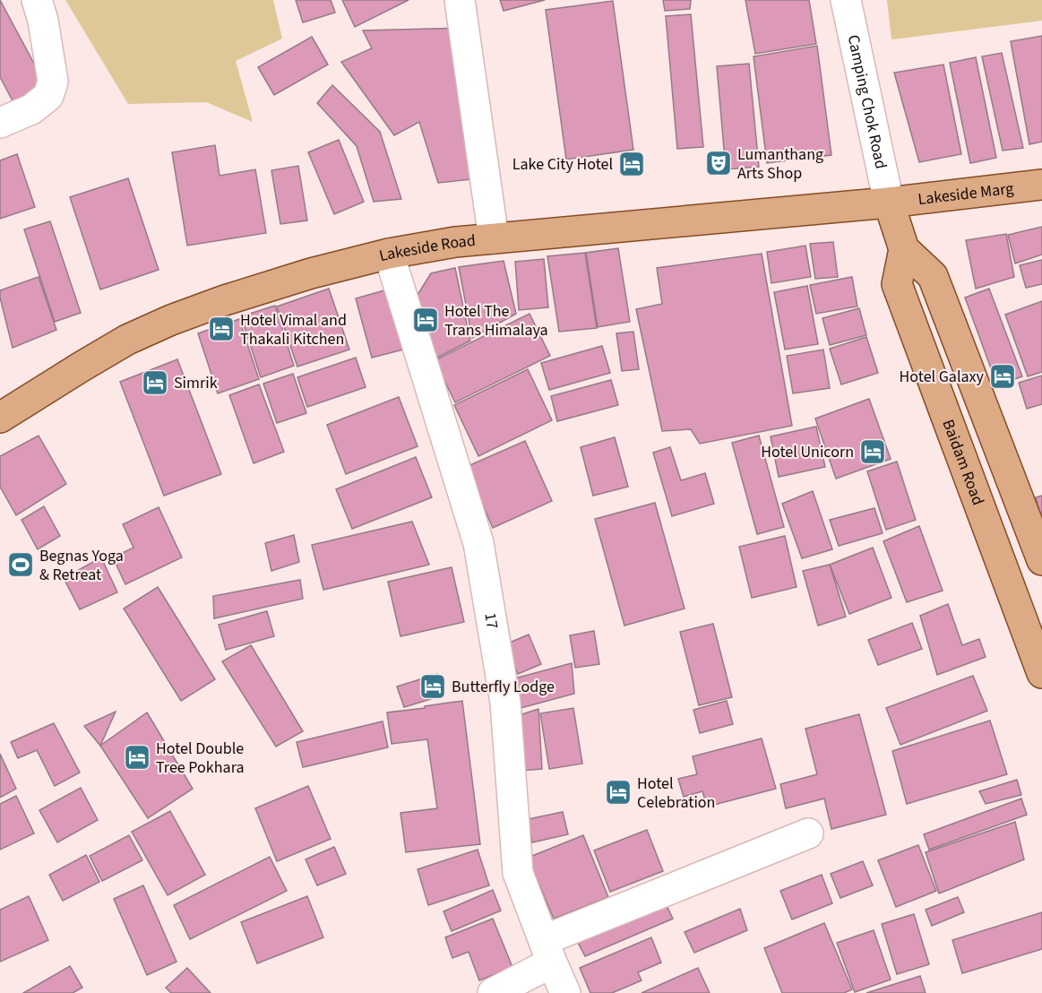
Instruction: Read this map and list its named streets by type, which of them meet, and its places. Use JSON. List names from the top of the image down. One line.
{"streets":{"main road":["Lakeside Marg","Lakeside Road","Baidam Road"],"street":["Camping Chok Road","17"]},"crossings":[["Camping Chok Road","Lakeside Marg"],["Camping Chok Road","Lakeside Road"],["Camping Chok Road","Baidam Road"],["Lakeside Marg","Lakeside Road"],["Lakeside Marg","Baidam Road"],["Lakeside Road","Baidam Road"],["Lakeside Road","17"]],"places":{"theatre":["Lumanthang Arts Shop"],"hotel":["Lake City Hotel","Hotel The Trans Himalaya","Hotel Vimal and Thakali Kitchen","Hotel Galaxy","Simrik","Hotel Unicorn","Butterfly Lodge","Hotel Double Tree Pokhara","Hotel Celebration"],"sports":["Begnas Yoga & Retreat"]}}
